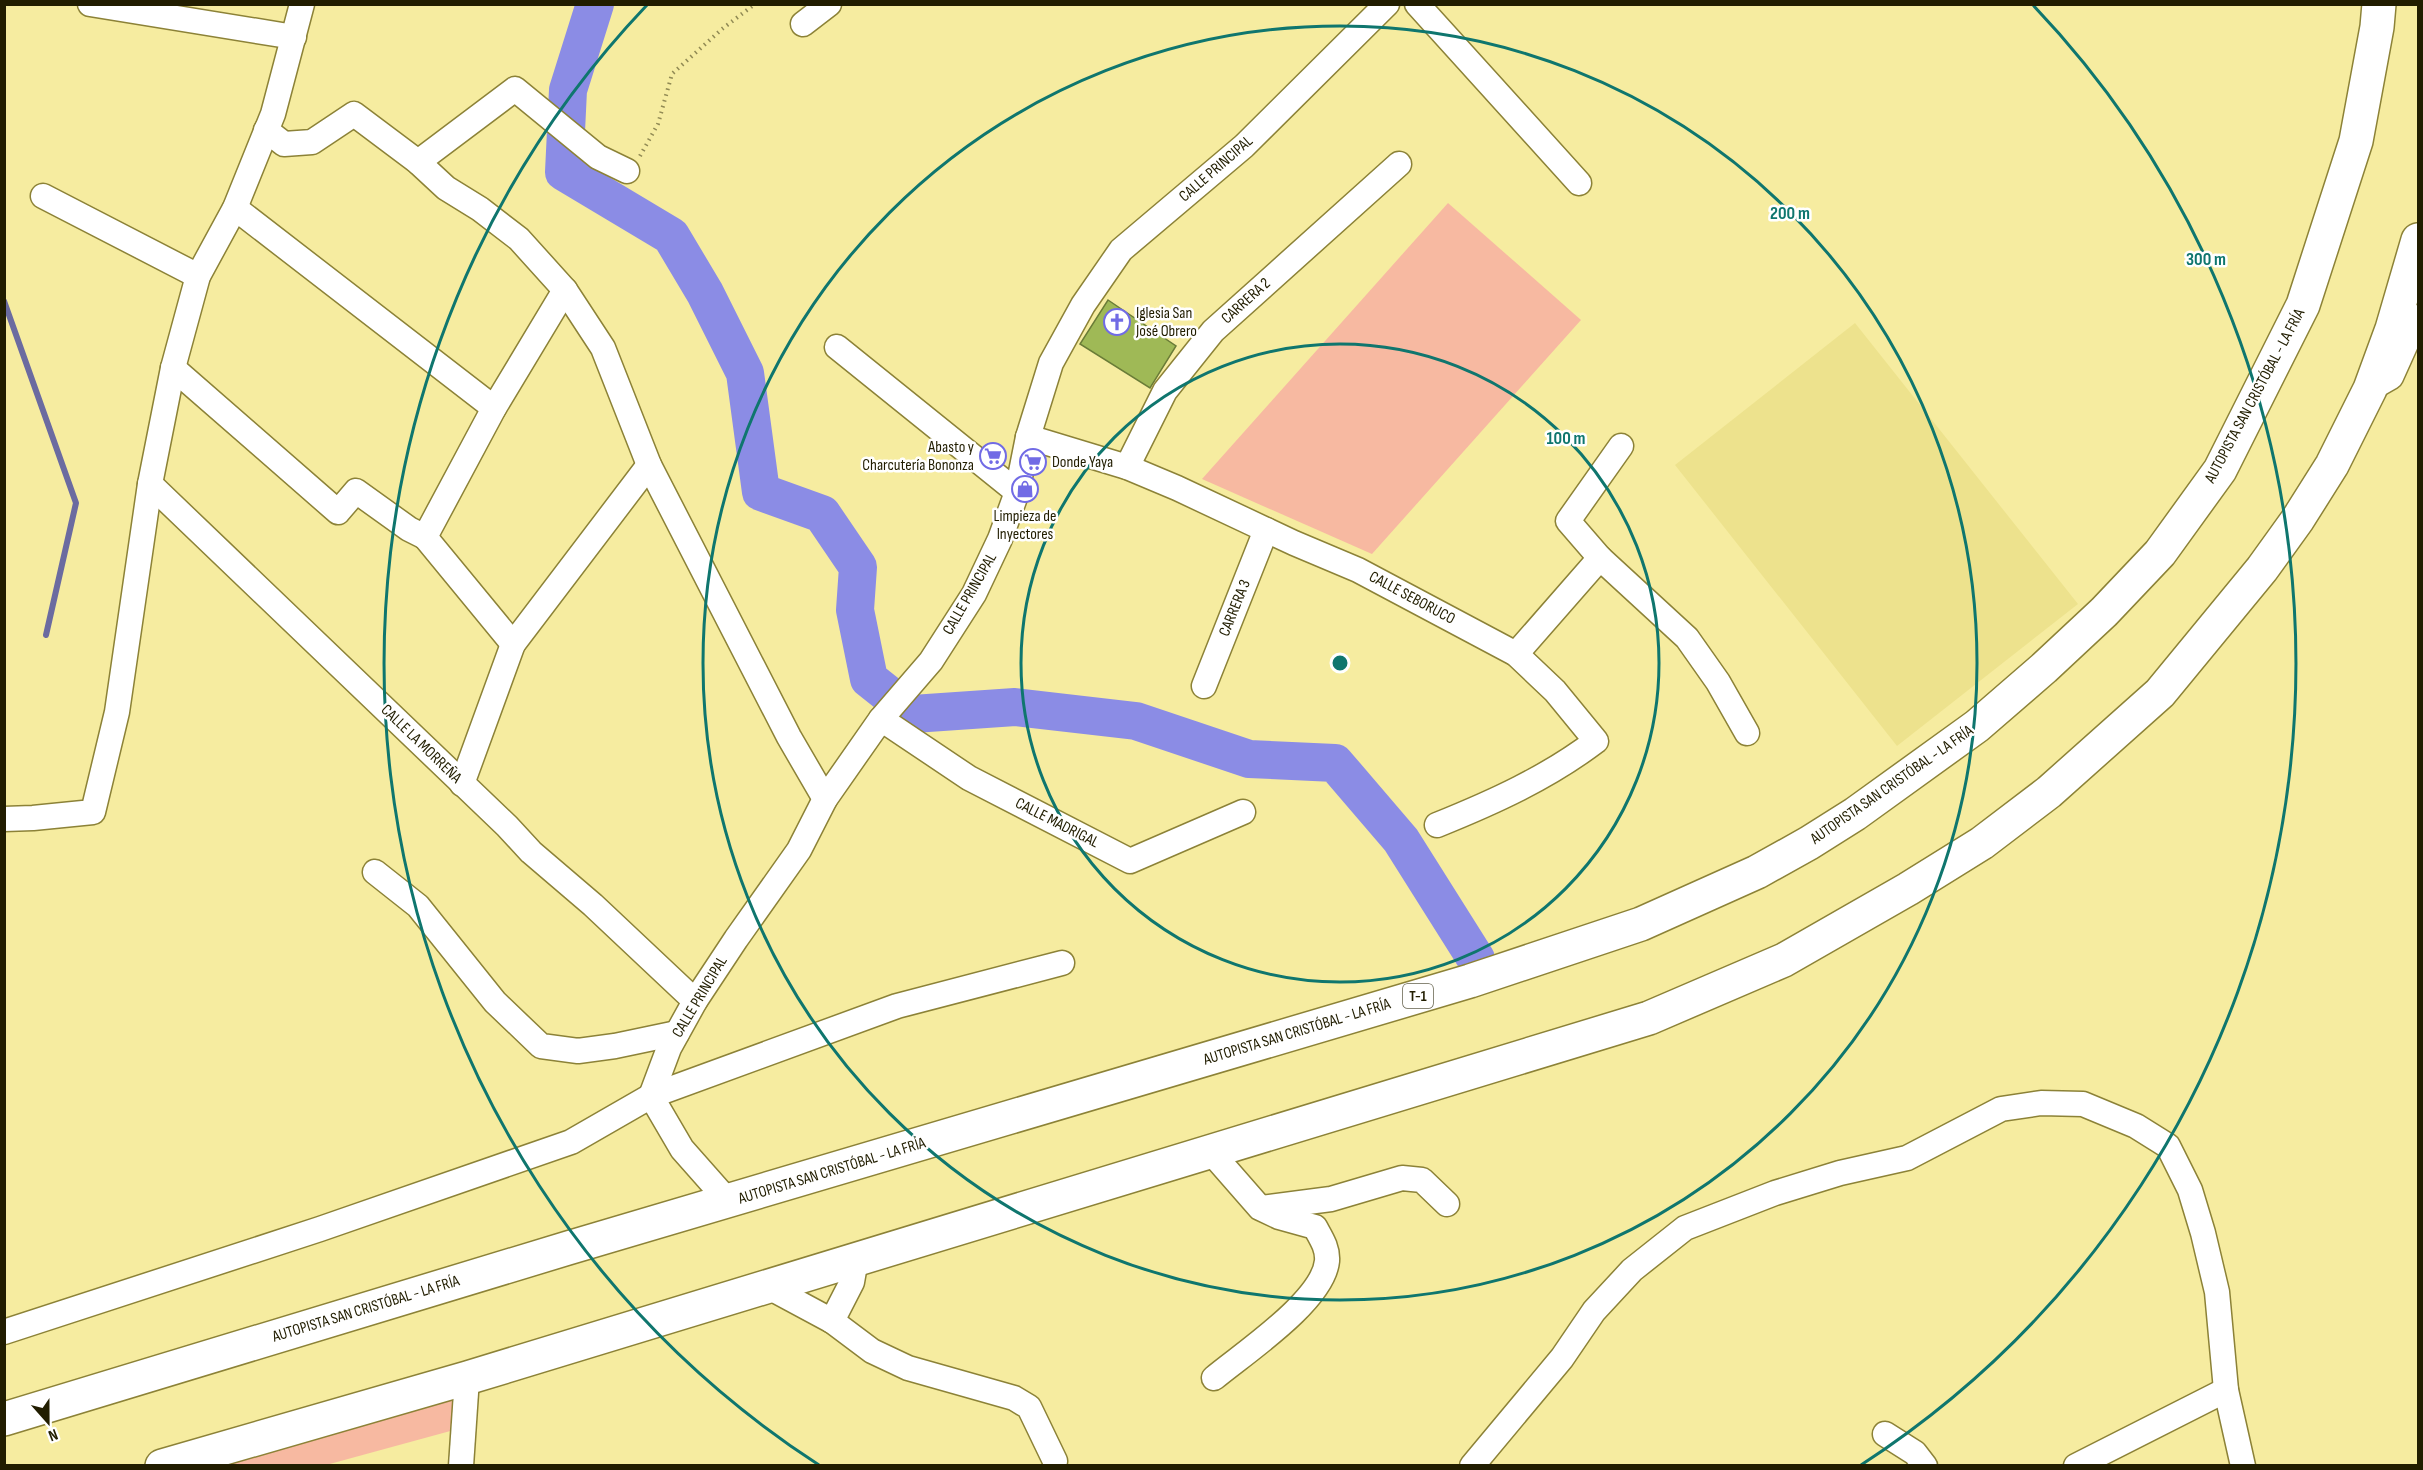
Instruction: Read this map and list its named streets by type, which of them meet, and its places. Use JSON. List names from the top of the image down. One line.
{"streets":{"highway":["AUTOPISTA SAN CRISTÓBAL - LA FRÍA","T-1"],"street":["CALLE PRINCIPAL","CARRERA 2","CALLE SEBORUCO","CARRERA 3","CALLE LA MORREÑA","CALLE MADRIGAL"]},"crossings":[["CALLE PRINCIPAL","CALLE SEBORUCO"],["CALLE PRINCIPAL","CALLE LA MORREÑA"],["CALLE PRINCIPAL","CALLE MADRIGAL"],["CARRERA 2","CALLE SEBORUCO"],["CALLE SEBORUCO","CARRERA 3"]],"places":{"church":["Iglesia San José Obrero"],"supermarket":["Abasto y Charcutería Bononza","Donde Yaya"],"shop":["Limpieza de Inyectores"]},"north":"bottom","rings":["200 m","300 m","100 m"]}
